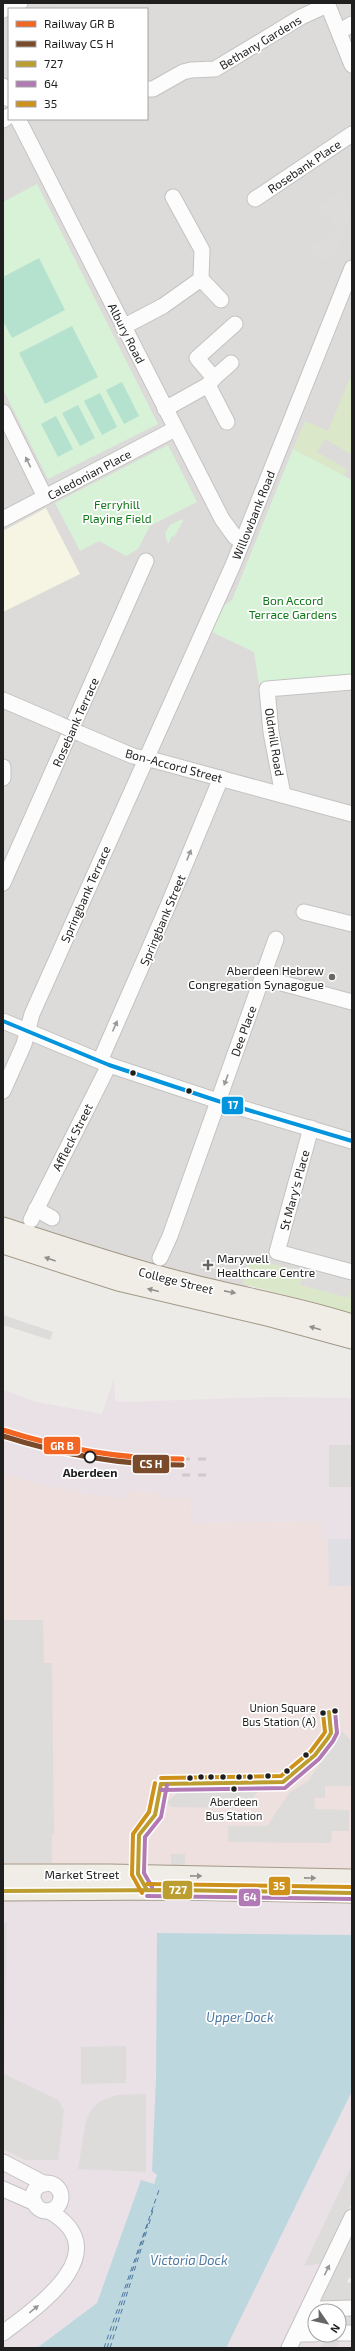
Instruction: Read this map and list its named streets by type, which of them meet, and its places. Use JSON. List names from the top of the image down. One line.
{"streets":{"main road":["College Street","Market Street"],"street":["Bethany Gardens","Rosebank Place","Albury Road","Caledonian Place","Willowbank Road","Rosebank Terrace","Oldmill Road","Bon-Accord Street","Springbank Terrace","Springbank Street","Dee Place","Affleck Street","St Mary's Place"]},"crossings":[["Albury Road","Caledonian Place"],["Albury Road","Willowbank Road"],["Willowbank Road","Bon-Accord Street"],["Willowbank Road","Springbank Terrace"],["Oldmill Road","Bon-Accord Street"],["Bon-Accord Street","Springbank Terrace"],["Bon-Accord Street","Springbank Street"],["Springbank Street","Affleck Street"]],"one_way":["Springbank Street","Dee Place"],"water":["Upper Dock","Victoria Dock"],"parks":["Ferryhill Playing Field","Bon Accord Terrace Gardens"],"places":{"other":["Aberdeen Hebrew Congregation Synagogue","Aberdeen","Union Square Bus Station (A)","Aberdeen Bus Station"],"health":["Marywell Healthcare Centre"]},"lines":["transit line 17","transit line 64","transit line 727","transit line 35"],"legend":["Railway GR B","Railway CS H","727","64","35"],"north":"bottom right"}
